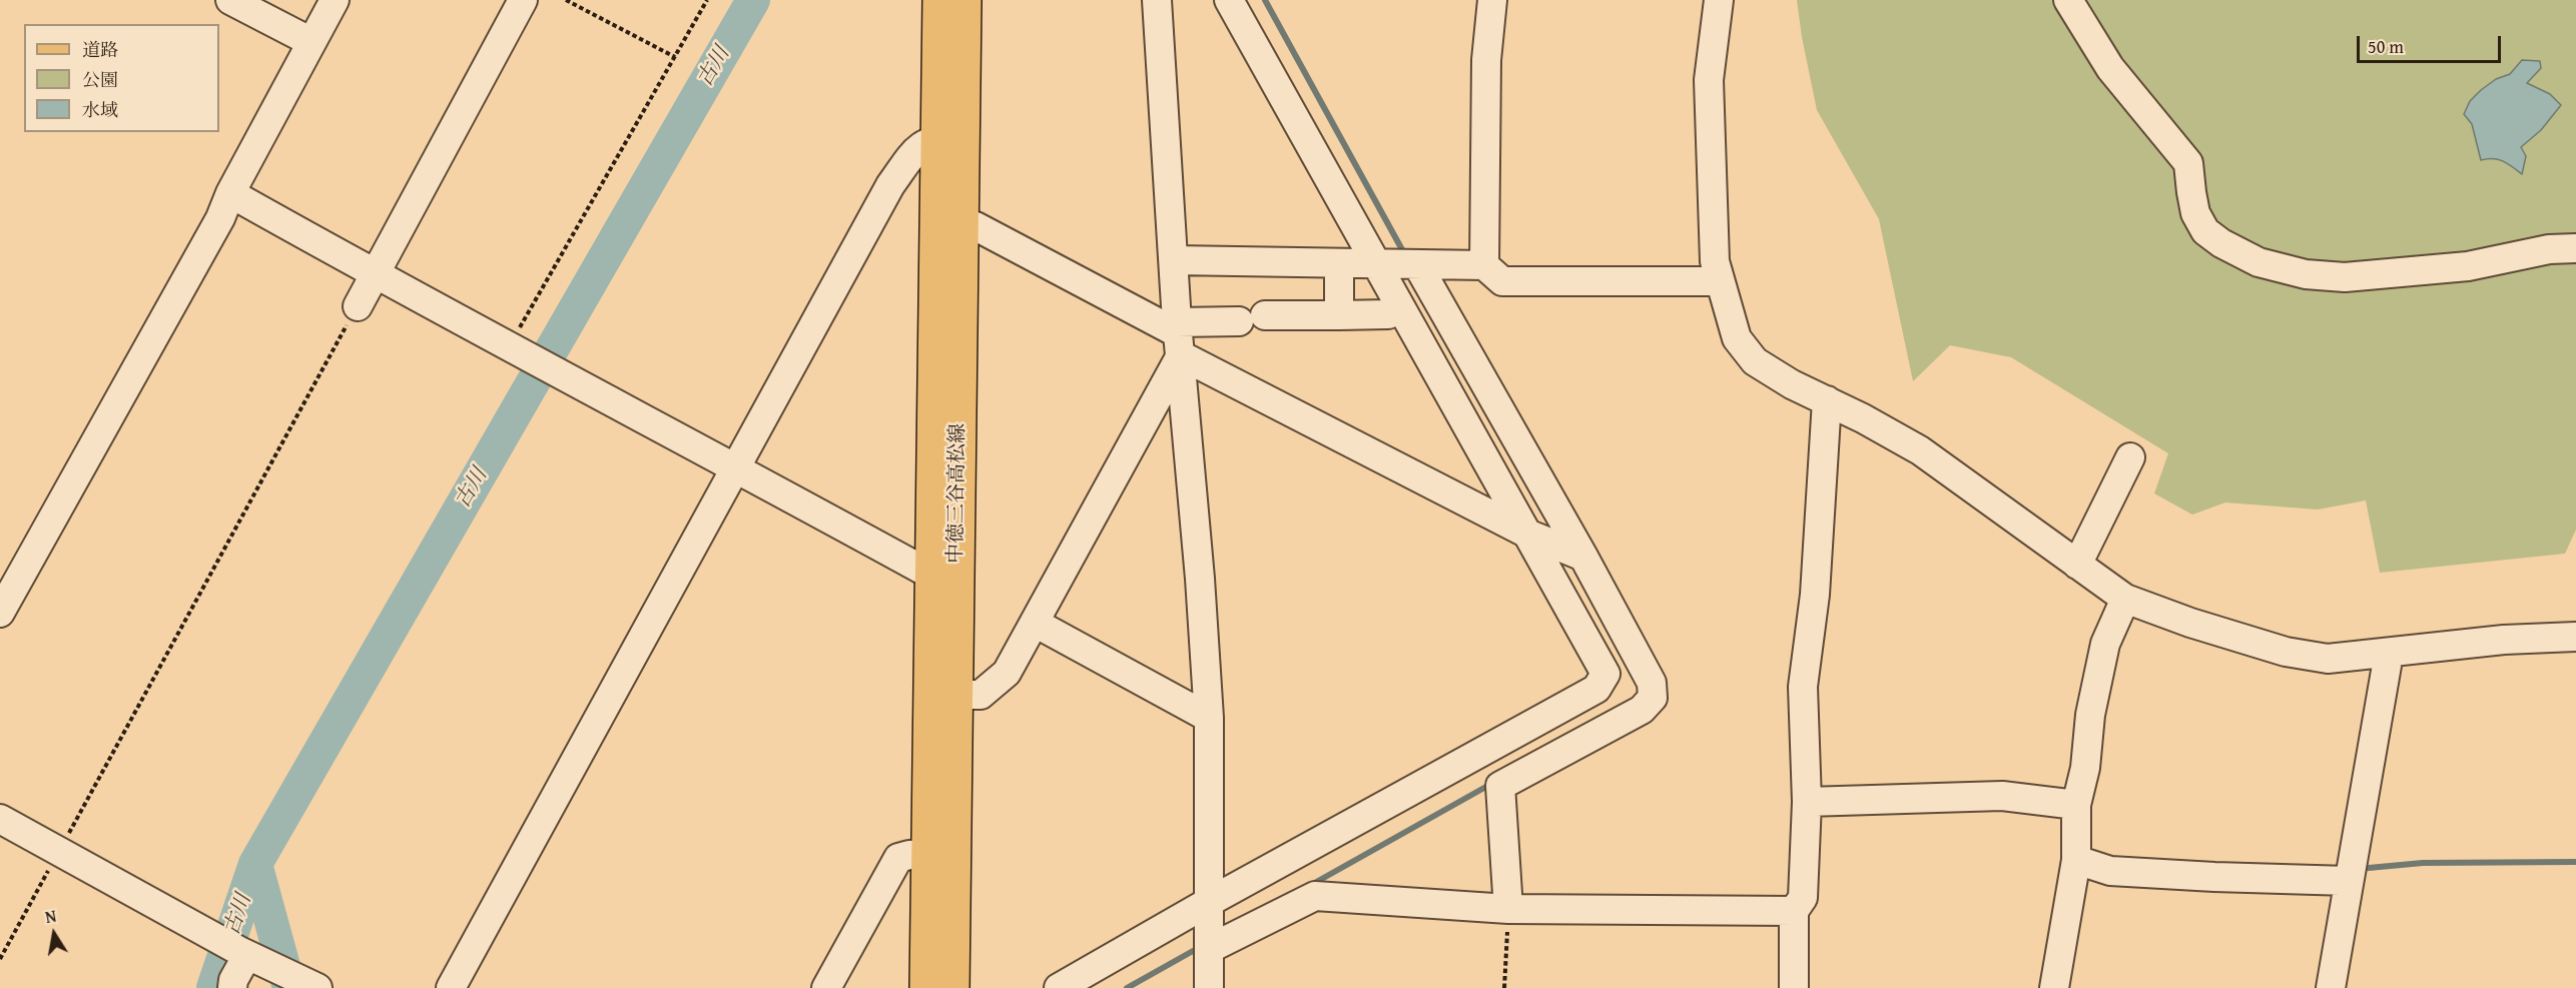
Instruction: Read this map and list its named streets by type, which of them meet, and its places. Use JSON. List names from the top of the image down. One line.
{"streets":{"main road":["中徳三谷高松線"]},"water":["古川"],"legend":["道路","公園","水域"],"scale_bar":"50 m","north":"top"}
